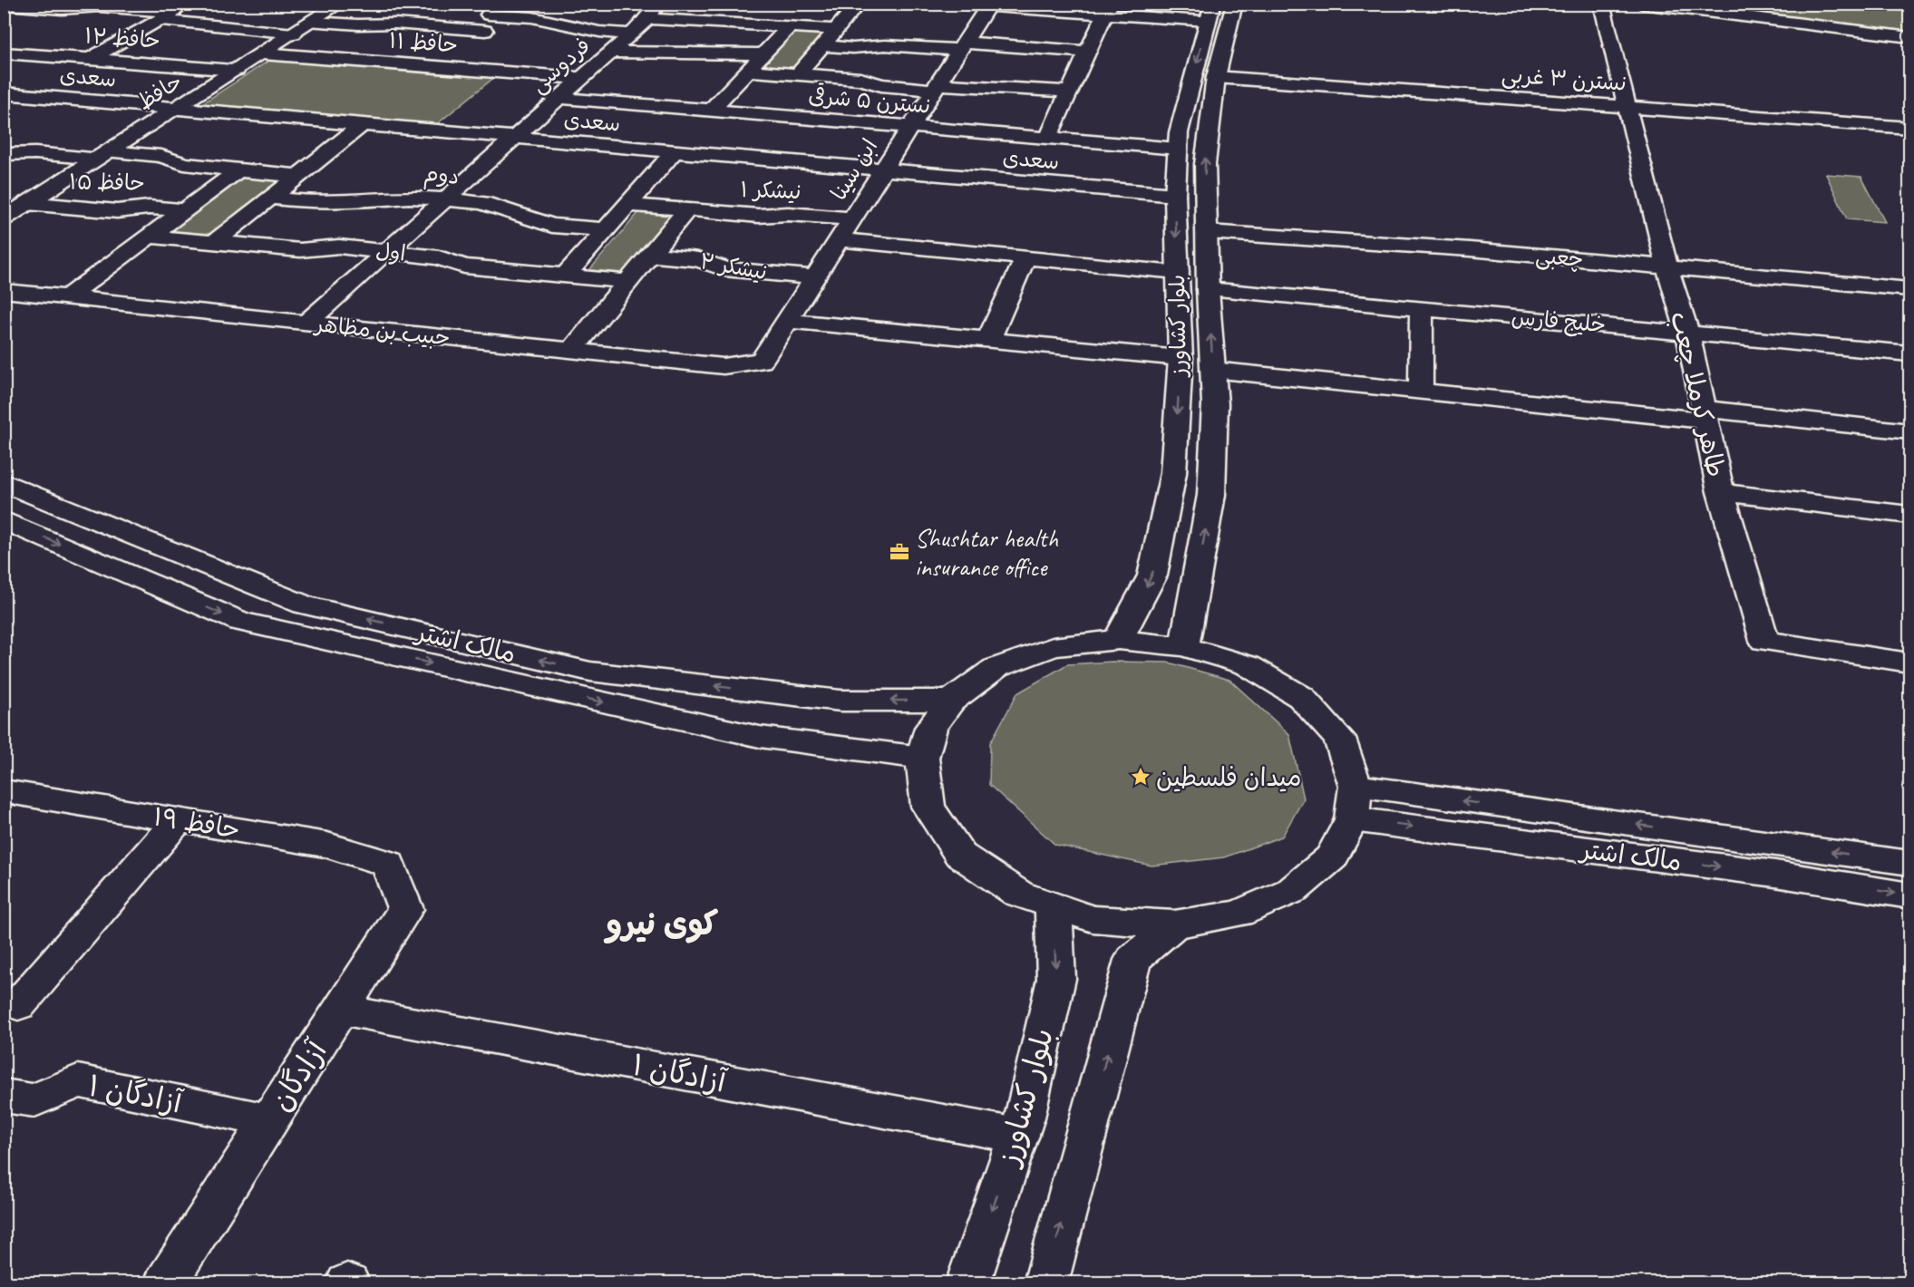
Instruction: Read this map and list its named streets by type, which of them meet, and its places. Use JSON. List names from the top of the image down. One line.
{"streets":{"street":["حافظ ۱۲","حافظ ۱۱","فردوسی","سعدی","نسترن ۳ غربی","حافظ","نسترن ۵ شرقی","ابن سینا","دوم","حافظ ۱۵","نیشکر ۱","اول","چعبی","نیشکر ۲","خلیج فارس","بلوار کشاورز","حبیب بن مظاهر","طاهر کرملا چعب","مالک اشتر","حافظ ۱۹","آزادگان ۱","آزادگان"]},"crossings":[["حافظ ۱۲","حافظ"],["حافظ ۱۱","فردوسی"],["حافظ ۱۱","حافظ"],["فردوسی","سعدی"],["فردوسی","نسترن ۵ شرقی"],["فردوسی","دوم"],["فردوسی","اول"],["فردوسی","حبیب بن مظاهر"],["سعدی","حافظ"],["سعدی","ابن سینا"],["سعدی","بلوار کشاورز"],["نسترن ۳ غربی","بلوار کشاورز"],["نسترن ۳ غربی","طاهر کرملا چعب"],["حافظ","حافظ ۱۵"],["نسترن ۵ شرقی","ابن سینا"],["نسترن ۵ شرقی","بلوار کشاورز"],["ابن سینا","نیشکر ۱"],["ابن سینا","نیشکر ۲"],["ابن سینا","حبیب بن مظاهر"],["چعبی","بلوار کشاورز"],["چعبی","طاهر کرملا چعب"],["خلیج فارس","بلوار کشاورز"],["خلیج فارس","طاهر کرملا چعب"],["بلوار کشاورز","آزادگان ۱"],["حافظ ۱۹","آزادگان"],["آزادگان ۱","آزادگان"]],"districts":["کوی نیرو"],"places":{"office":["Shushtar health insurance office"],"place":["میدان فلسطین"]}}
